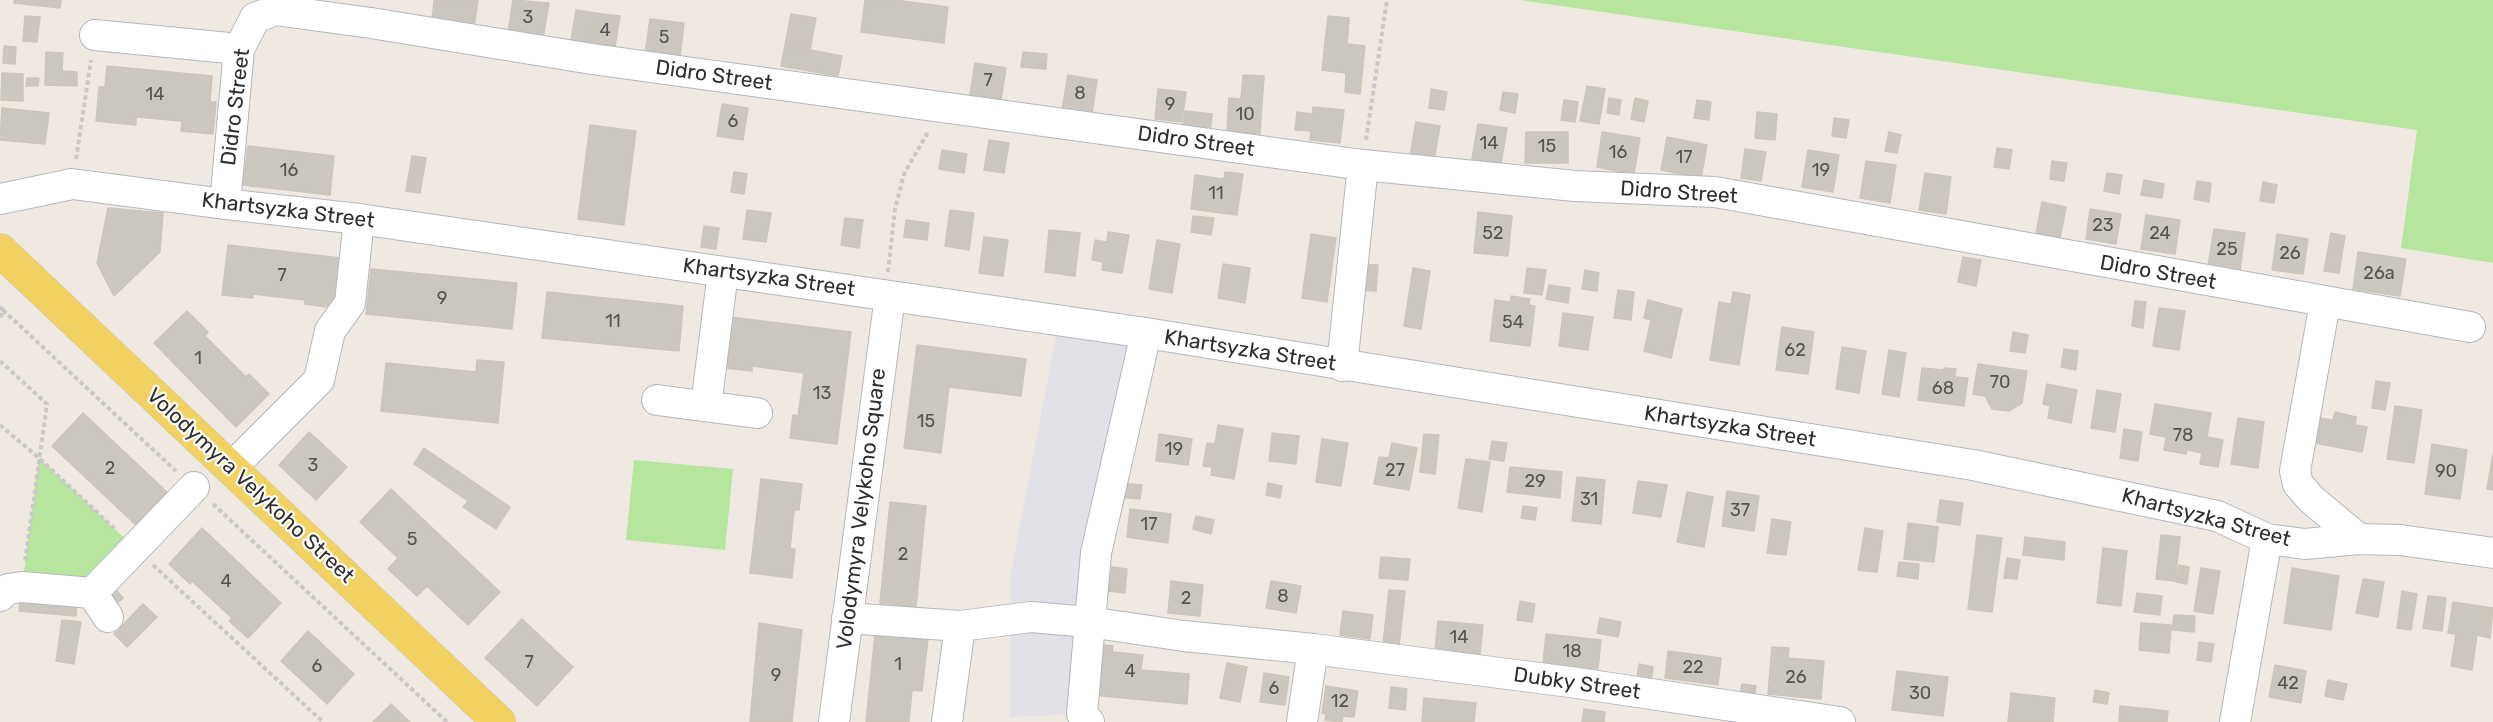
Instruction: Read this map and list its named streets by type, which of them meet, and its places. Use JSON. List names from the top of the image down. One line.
{"streets":{"main road":["Volodymyra Velykoho Street"],"street":["Didro Street","Khartsyzka Street","Volodymyra Velykoho Square","Dubky Street"]},"crossings":[["Didro Street","Khartsyzka Street"],["Khartsyzka Street","Volodymyra Velykoho Square"],["Volodymyra Velykoho Square","Dubky Street"]],"house_numbers":["3","4","5","7","8","14","9","10","6","14","15","16","17","16","19","11","23","52","24","25","26","26а","7","9","11","54","62","1","70","68","13","15","78","19","3","2","27","90","29","31","37","17","5","2","4","8","2","14","18","7","1","6","22","4","9","26","42","6","30","12"]}
